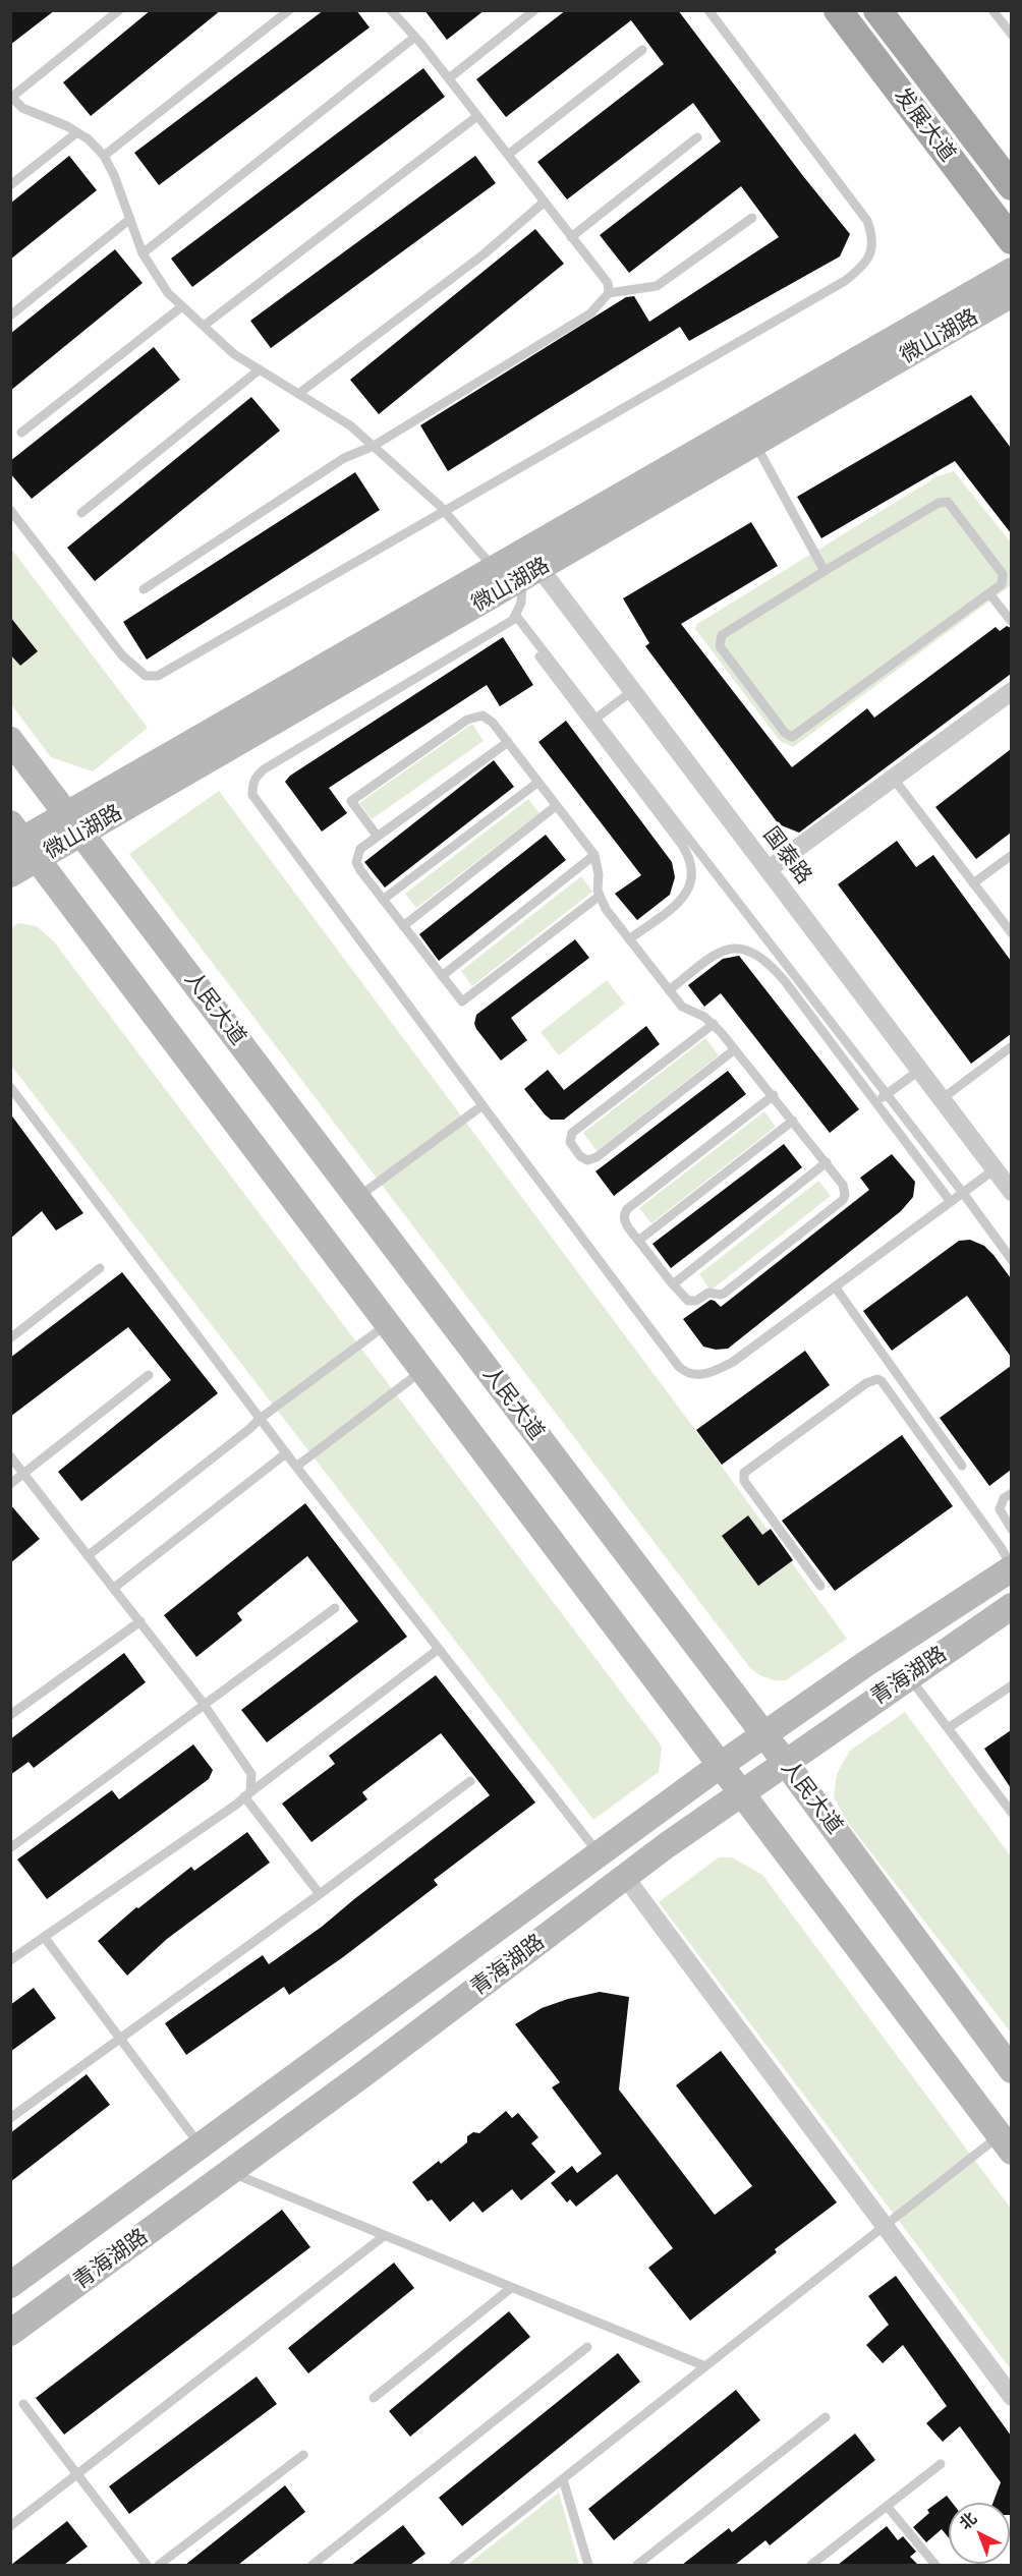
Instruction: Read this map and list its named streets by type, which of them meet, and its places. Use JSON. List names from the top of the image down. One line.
{"streets":{"main road":["发展大道","微山湖路","人民大道","青海湖路"],"street":["国泰路"]},"crossings":[["微山湖路","国泰路"],["微山湖路","人民大道"],["人民大道","青海湖路"]],"north":"top left"}
